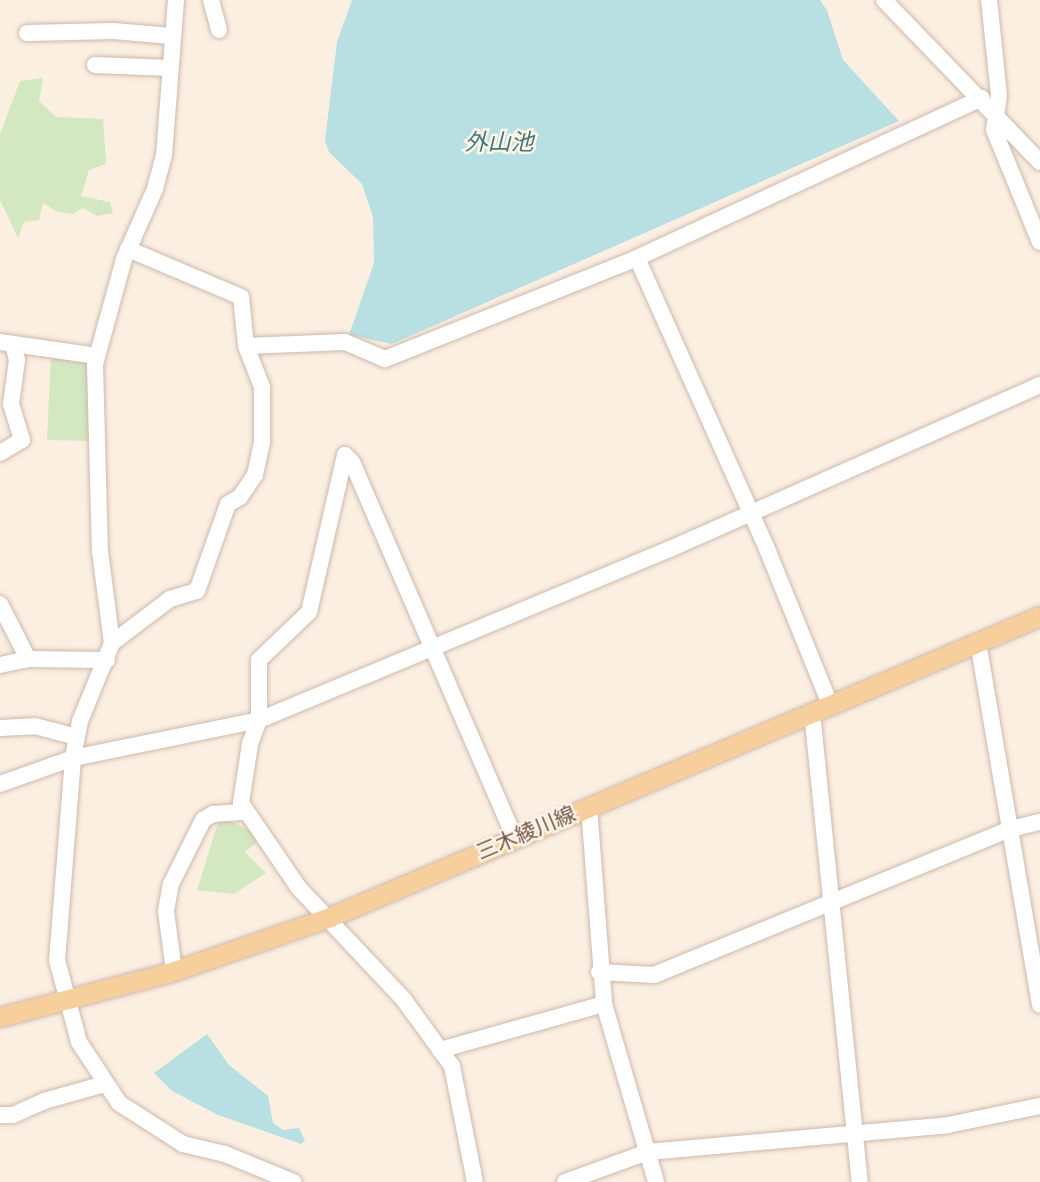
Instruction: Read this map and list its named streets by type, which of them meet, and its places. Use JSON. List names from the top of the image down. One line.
{"streets":{"main road":["三木綾川線"]},"water":["外山池"]}
